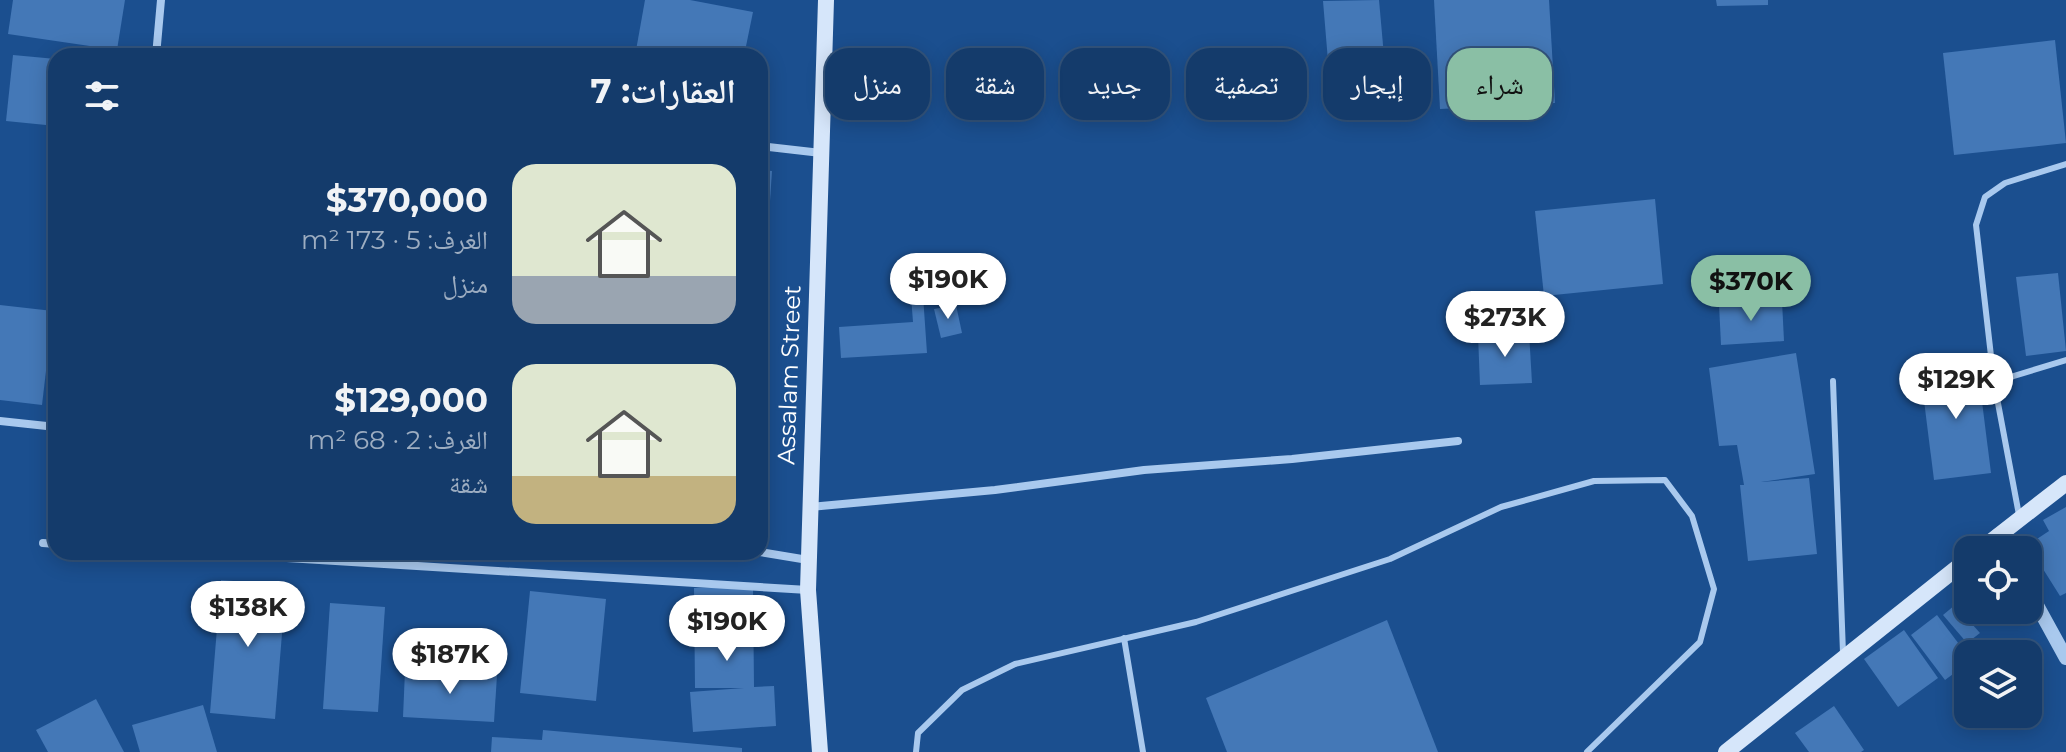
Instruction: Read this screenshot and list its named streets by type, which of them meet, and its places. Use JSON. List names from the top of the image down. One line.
{"streets":{"main road":["Assalam Street"]},"page":{"chip":["شراء","إيجار","تصفية","جديد","شقة","منزل"],"heading":"العقارات: 7","list":[{"name":"$370,000","note":"الغرف: 5 · 173 m² · منزل"},{"name":"$129,000","note":"الغرف: 2 · 68 m² · شقة"}],"price":["$190K","$370K","$273K","$129K","$138K","$190K","$187K"]}}
